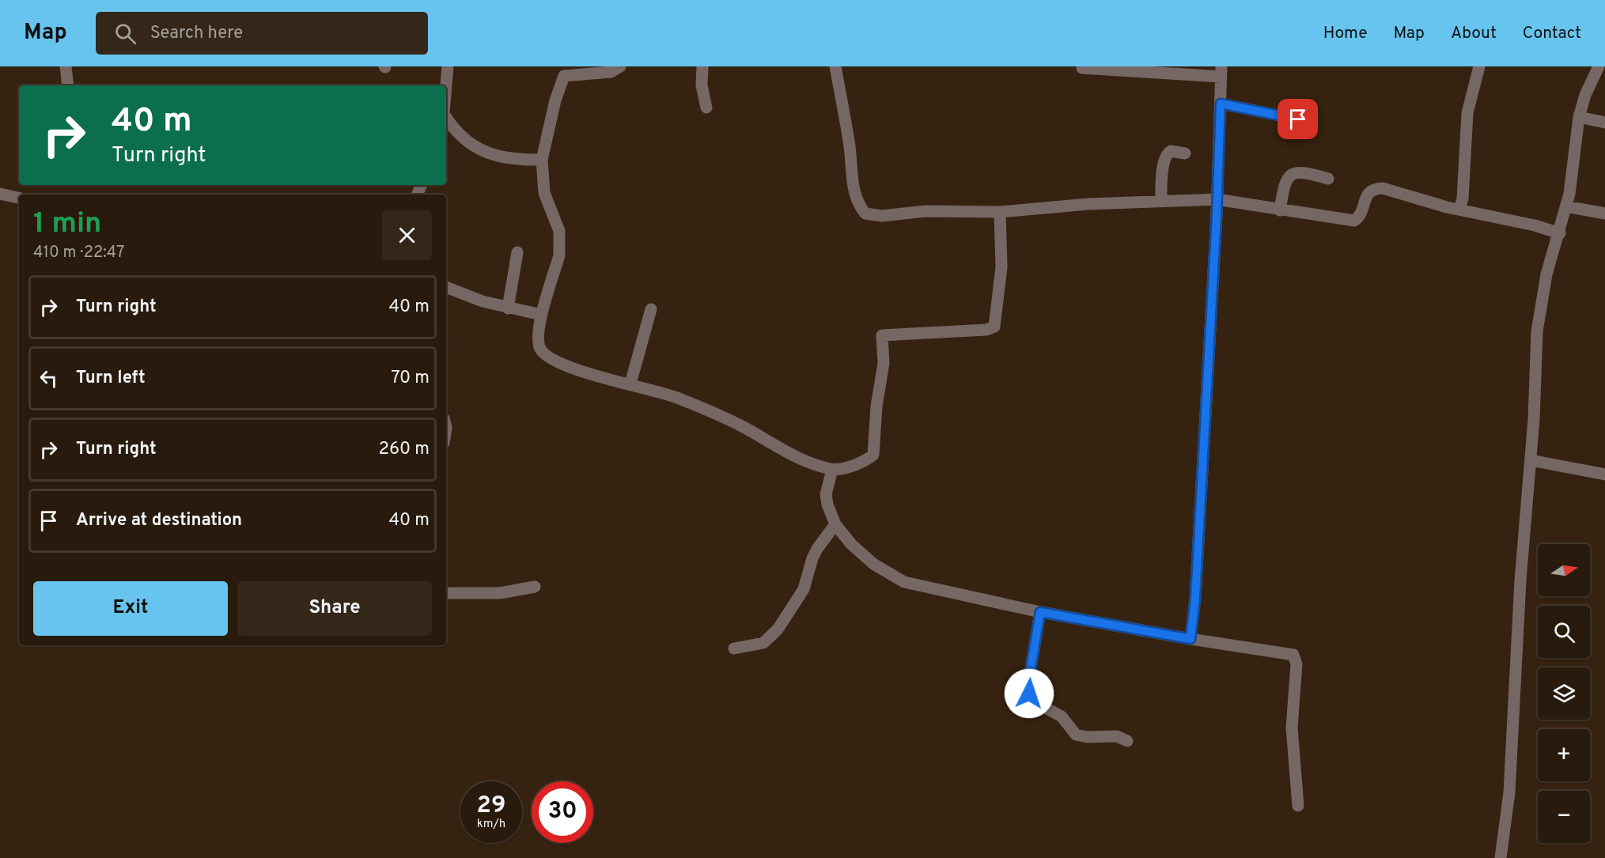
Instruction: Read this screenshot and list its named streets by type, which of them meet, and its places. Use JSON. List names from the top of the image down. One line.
{"north":"right","page":{"header":"Map","search":"Search here","nav":["Home","Map","About","Contact"],"turn":["40 m","Turn right"],"heading":["1 min","410 m · 22:47"],"list":[{"name":"Turn right","value":"40 m"},{"name":"Turn left","value":"70 m"},{"name":"Turn right","value":"260 m"},{"name":"Arrive at destination","value":"40 m"}],"map_buttons":["+","−"],"buttons":["Exit","Share"],"speed":"29 km/h","limit":"30"}}
